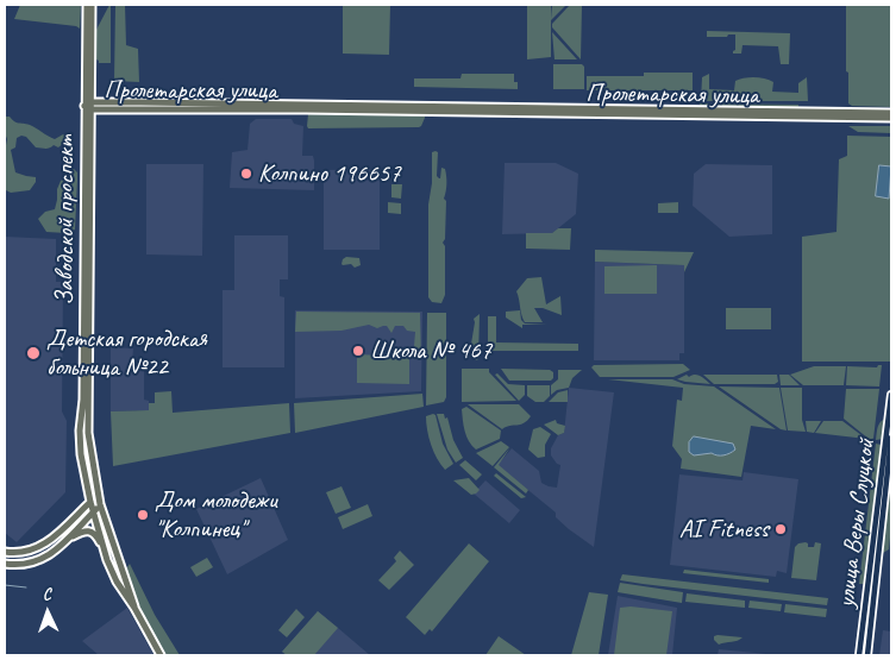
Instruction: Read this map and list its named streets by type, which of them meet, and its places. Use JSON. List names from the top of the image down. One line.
{"streets":{"main road":["Пролетарская улица","Заводской проспект"],"street":["улица Веры Слуцкой"]},"crossings":[["Пролетарская улица","Заводской проспект"]],"places":["Колпино 196657","Школа № 467","Детская городская больница №22","Дом молодежи \"Колпинец\"","AI Fitness"],"north":"top"}
